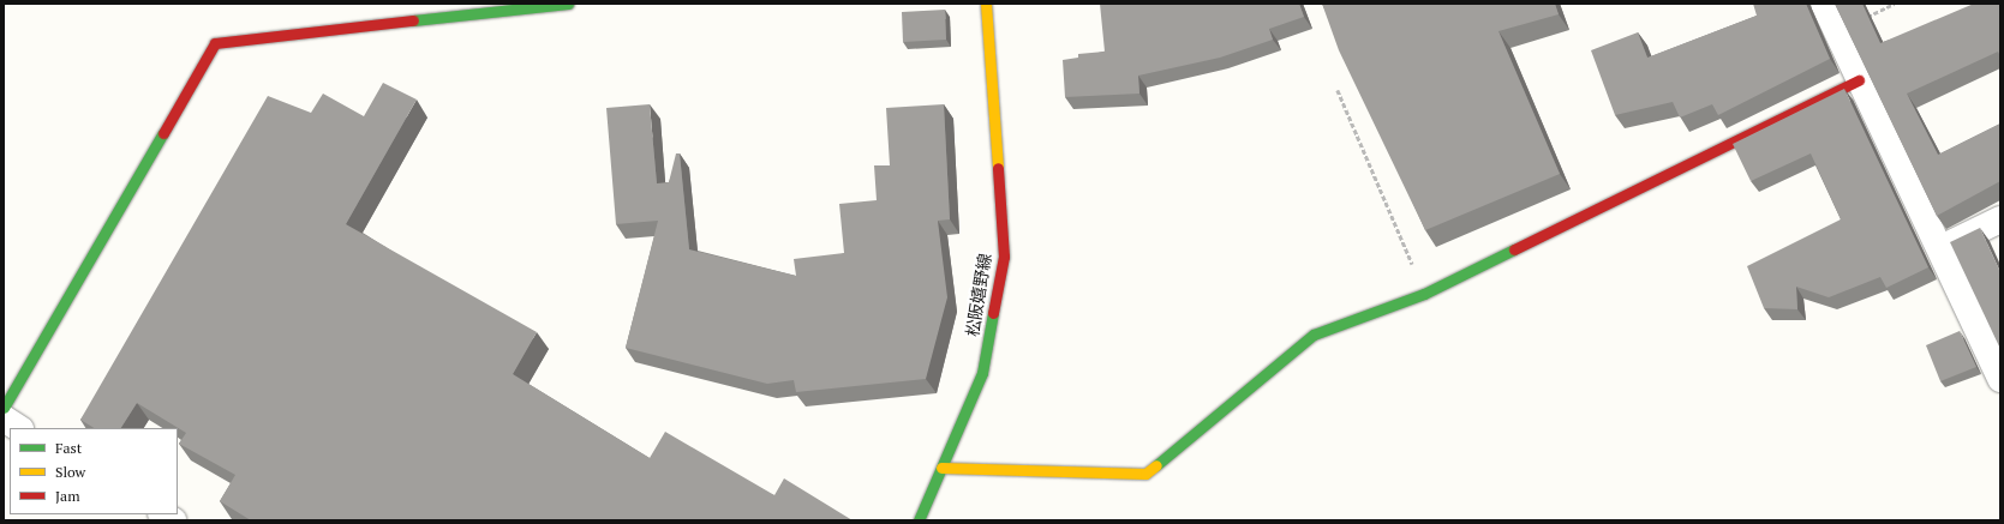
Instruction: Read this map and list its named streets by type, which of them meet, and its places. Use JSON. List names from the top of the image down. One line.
{"streets":{"street":["松阪嬉野線"]},"legend":["Fast","Slow","Jam"]}
